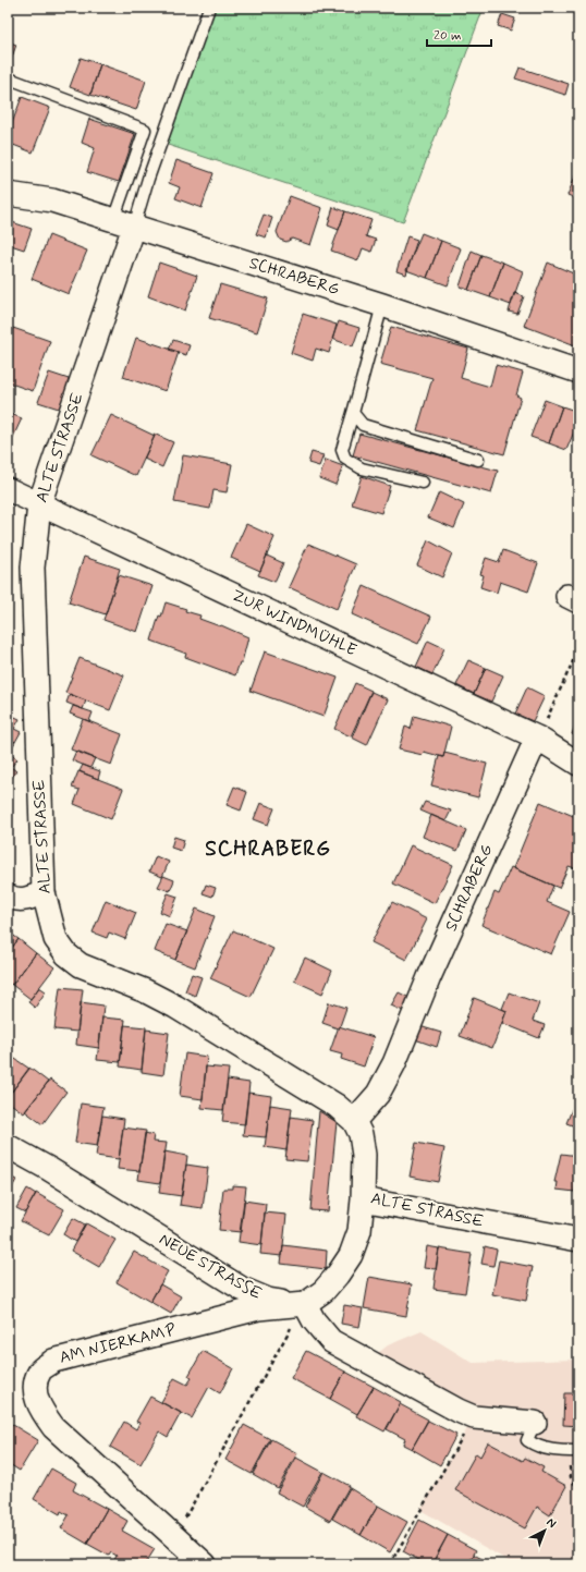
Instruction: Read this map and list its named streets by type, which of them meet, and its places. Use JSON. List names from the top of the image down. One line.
{"streets":{"street":["SCHRABERG","ALTE STRASSE","ZUR WINDMÜHLE","NEUE STRASSE","AM NIERKAMP"]},"crossings":[["SCHRABERG","ALTE STRASSE"],["SCHRABERG","ZUR WINDMÜHLE"],["ALTE STRASSE","ZUR WINDMÜHLE"],["NEUE STRASSE","AM NIERKAMP"]],"districts":["SCHRABERG"],"scale_bar":"20 m","north":"top right"}
